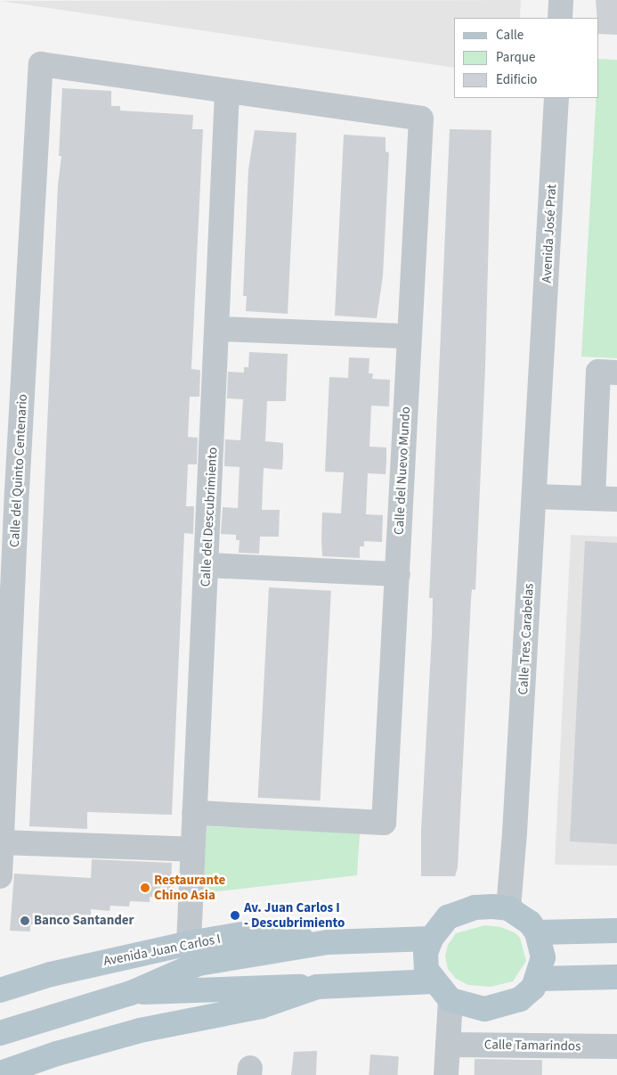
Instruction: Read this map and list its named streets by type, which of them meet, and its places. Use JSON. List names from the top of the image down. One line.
{"streets":{"main road":["Avenida Juan Carlos I"],"street":["Avenida José Prat","Calle del Quinto Centenario","Calle del Nuevo Mundo","Calle del Descubrimiento","Calle Tres Carabelas","Calle Tamarindos"]},"crossings":[["Avenida José Prat","Calle Tres Carabelas"],["Calle del Quinto Centenario","Calle del Nuevo Mundo"],["Calle del Quinto Centenario","Calle del Descubrimiento"],["Calle del Nuevo Mundo","Calle del Descubrimiento"],["Calle del Descubrimiento","Avenida Juan Carlos I"],["Calle Tres Carabelas","Avenida Juan Carlos I"]],"places":["Restaurante Chino Asia","Av. Juan Carlos I - Descubrimiento","Banco Santander"],"legend":["Calle","Parque","Edificio"]}
